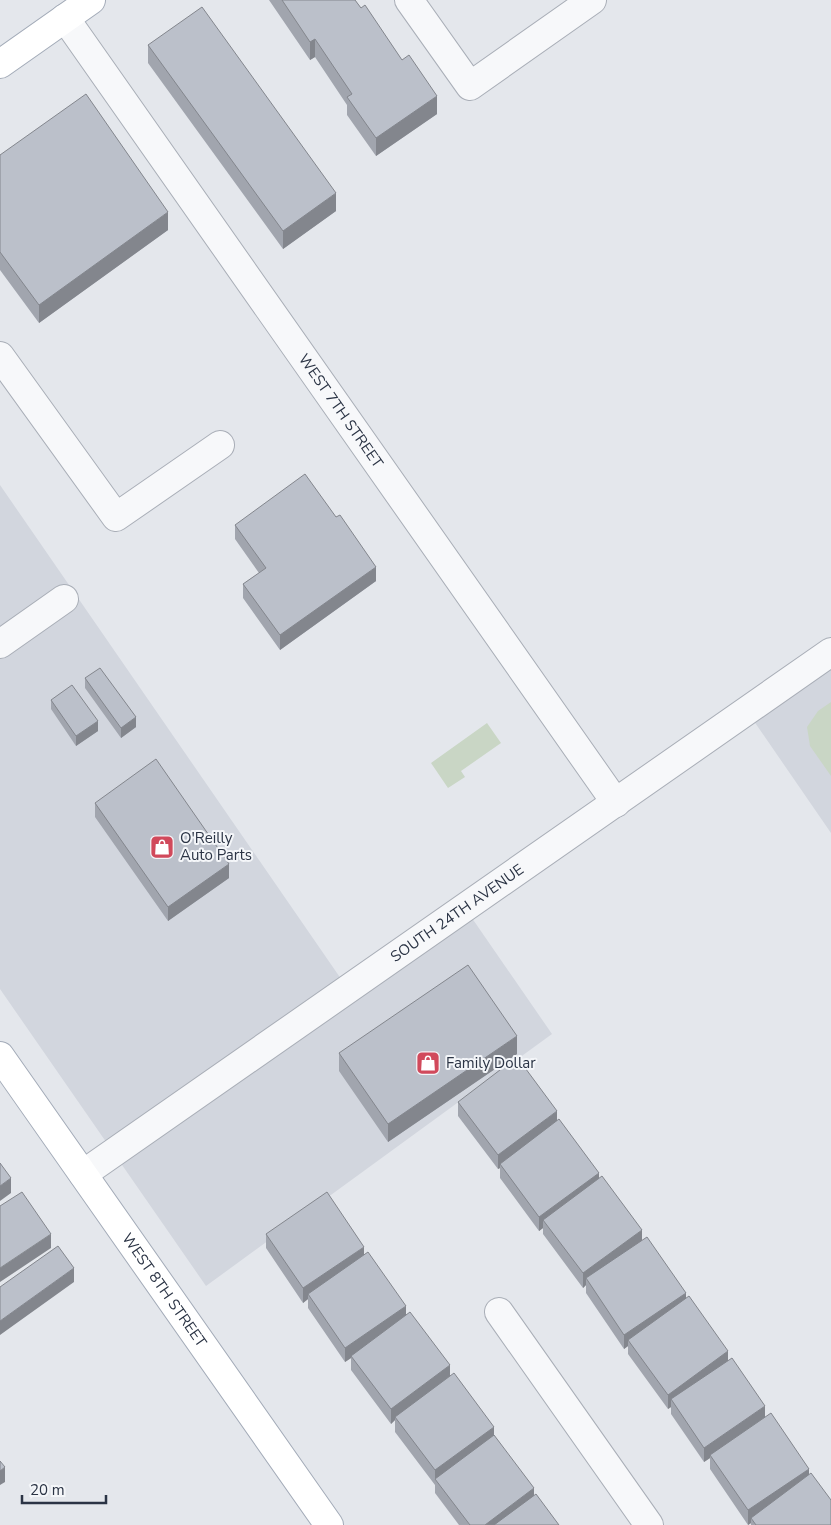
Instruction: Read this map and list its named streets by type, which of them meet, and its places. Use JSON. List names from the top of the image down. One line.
{"streets":{"main road":["WEST 8TH STREET"],"street":["WEST 7TH STREET","SOUTH 24TH AVENUE"]},"crossings":[["WEST 7TH STREET","SOUTH 24TH AVENUE"],["SOUTH 24TH AVENUE","WEST 8TH STREET"]],"places":{"shop":["O'Reilly Auto Parts","Family Dollar"]},"scale_bar":"20 m"}
